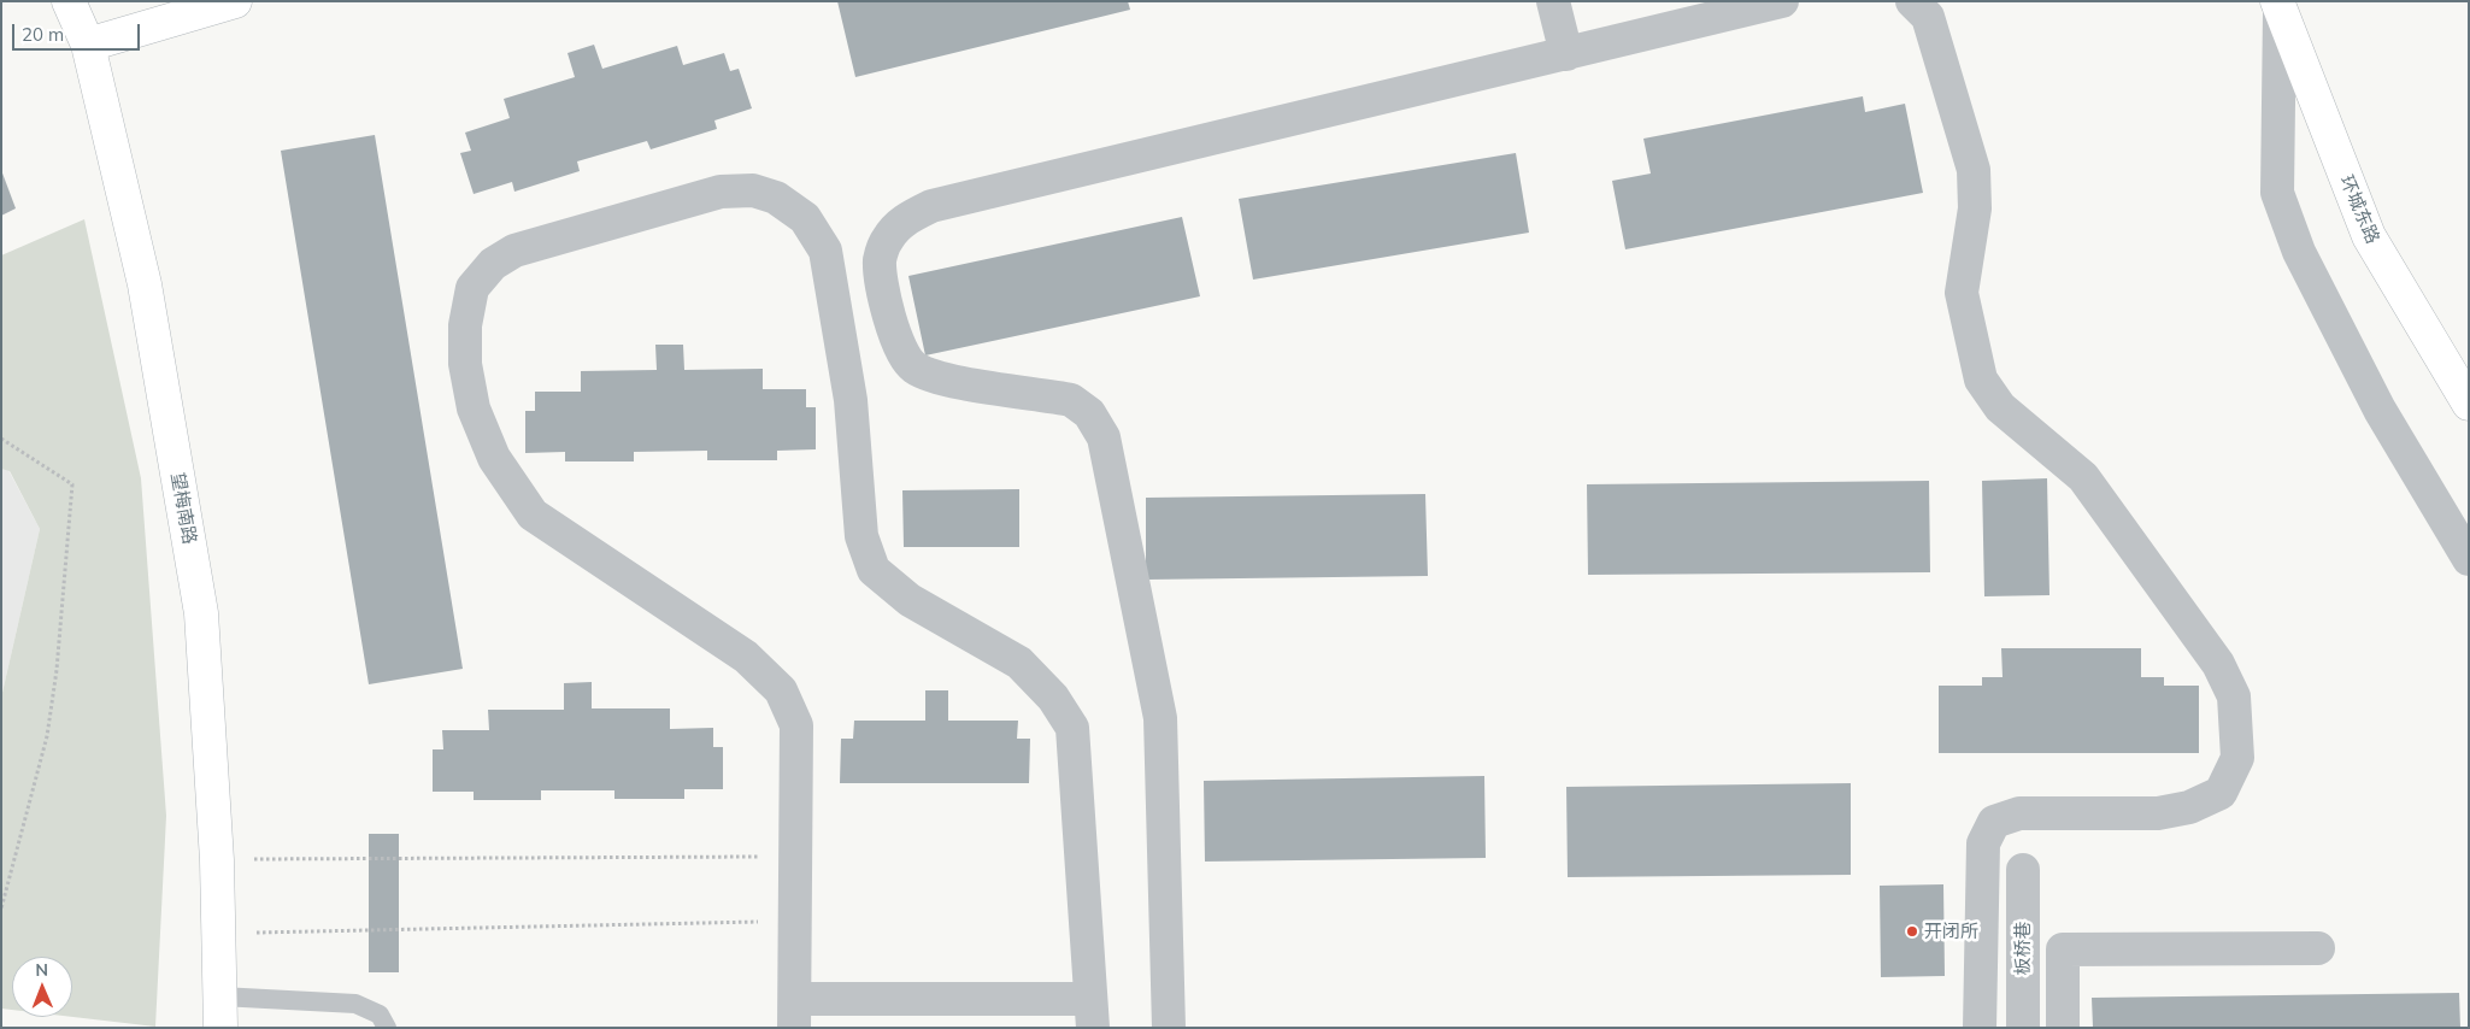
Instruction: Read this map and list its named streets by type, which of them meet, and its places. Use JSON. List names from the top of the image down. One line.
{"streets":{"main road":["环城东路","望梅南路"],"street":["板桥巷"]},"places":["开闭所"],"scale_bar":"20 m","north":"top"}
